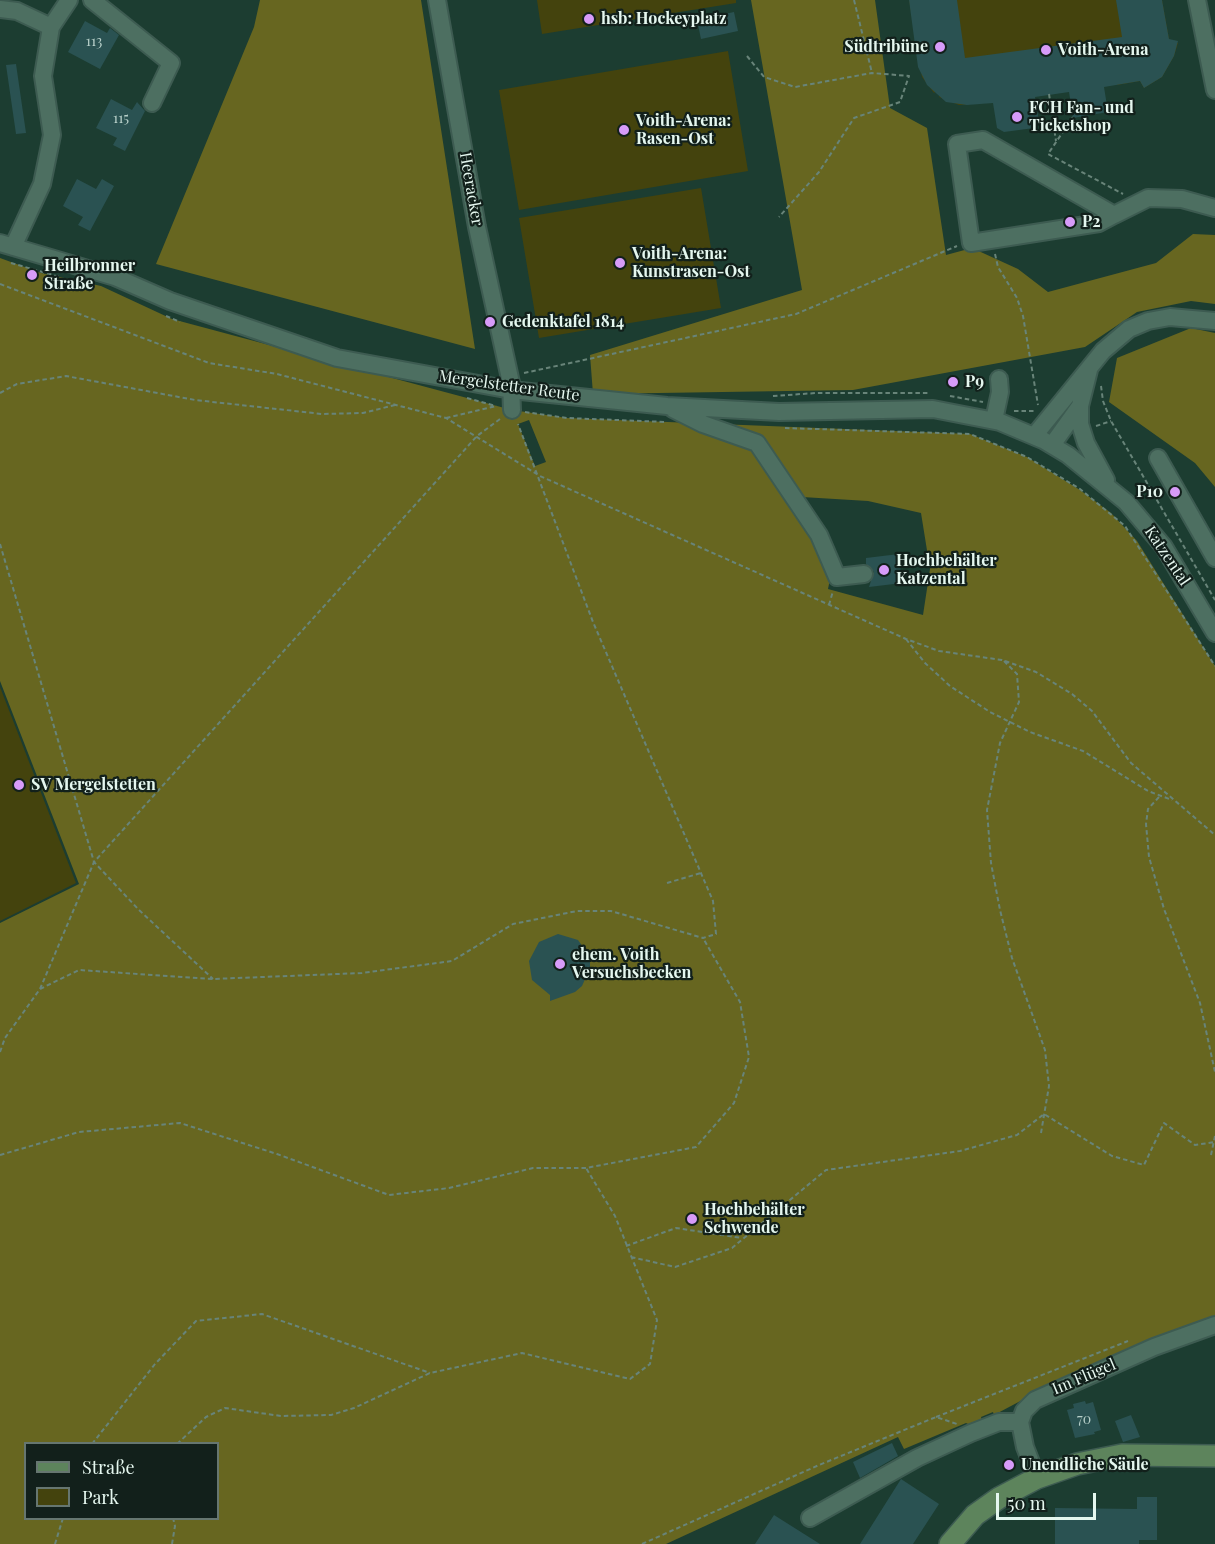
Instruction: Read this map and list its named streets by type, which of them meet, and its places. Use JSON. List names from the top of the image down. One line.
{"streets":{"street":["Heeracker","Mergelstetter Reute","Katzental","Im Flügel"]},"crossings":[["Heeracker","Mergelstetter Reute"],["Mergelstetter Reute","Katzental"]],"places":["hsb: Hockeyplatz","Südtribüne","Voith-Arena","FCH Fan- und Ticketshop","Voith-Arena: Rasen-Ost","P2","Voith-Arena: Kunstrasen-Ost","Heilbronner Straße","Gedenktafel 1814","P9","P10","Hochbehälter Katzental","SV Mergelstetten","ehem. Voith Versuchsbecken","Hochbehälter Schwende","Unendliche Säule"],"house_numbers":["113","115","70"],"legend":["Straße","Park"],"scale_bar":"50 m"}
